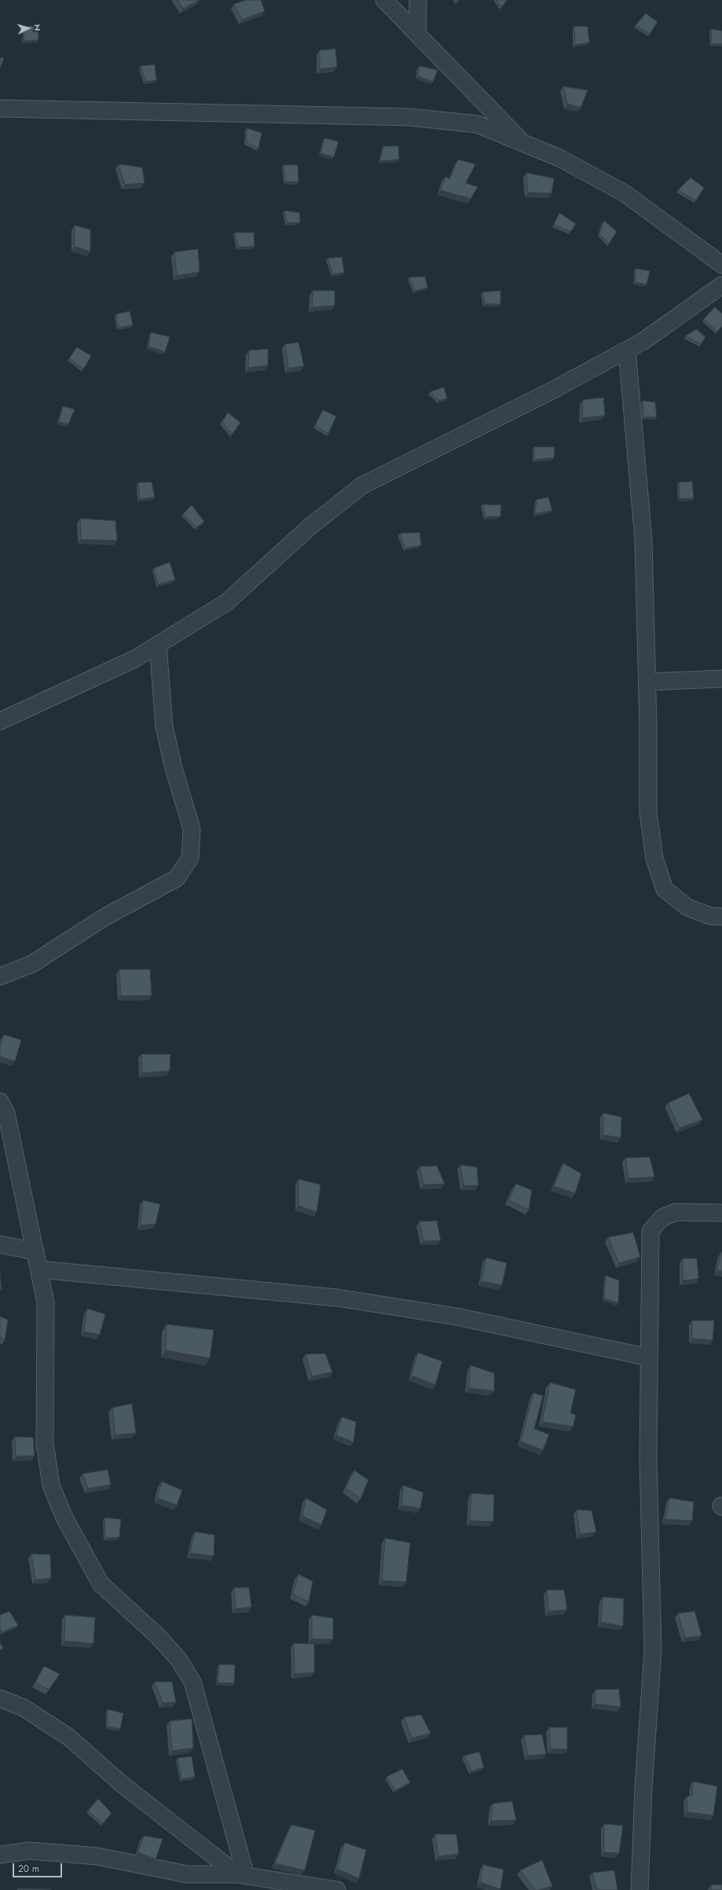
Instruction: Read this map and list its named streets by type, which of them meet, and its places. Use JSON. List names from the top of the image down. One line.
{"scale_bar":"20 m","north":"right"}
